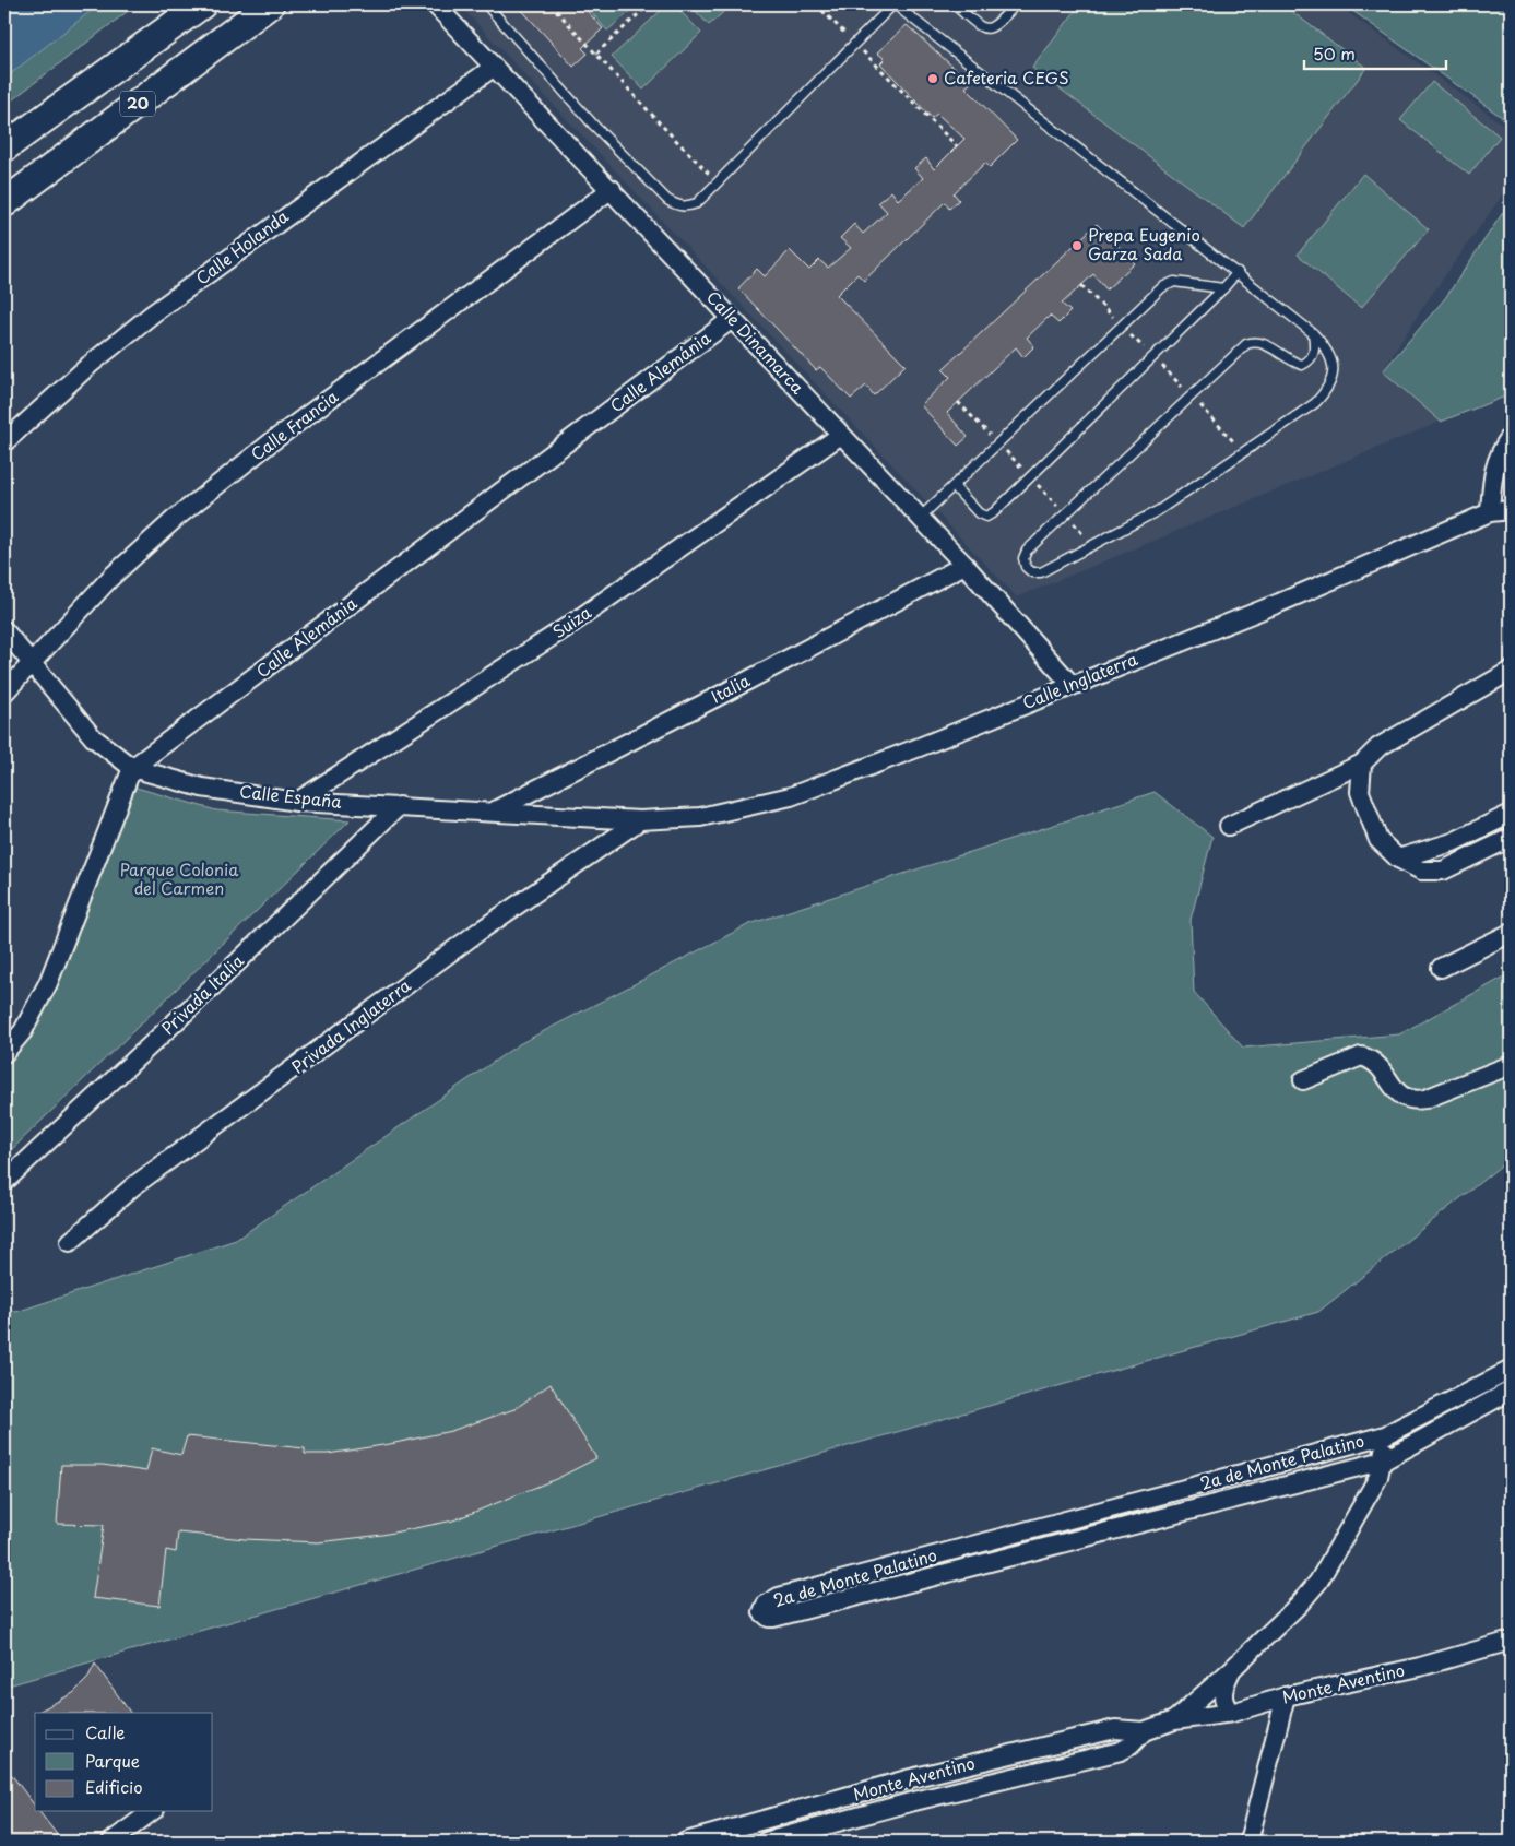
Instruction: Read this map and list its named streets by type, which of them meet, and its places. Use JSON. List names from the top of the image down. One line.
{"streets":{"main road":["20"],"street":["Calle Holanda","Calle Dinamarca","Calle Alemánia","Calle Francia","Suiza","Calle Inglaterra","Italia","Calle España","Privada Italia","Privada Inglaterra","2a de Monte Palatino","Monte Aventino"]},"crossings":[["Calle Holanda","Calle Dinamarca"],["Calle Dinamarca","Calle Alemánia"],["Calle Dinamarca","Calle Francia"],["Calle Dinamarca","Suiza"],["Calle Dinamarca","Calle Inglaterra"],["Calle Dinamarca","Italia"],["Calle Alemánia","Calle España"],["Calle Francia","Calle España"],["Suiza","Calle España"],["Calle Inglaterra","Calle España"],["Calle Inglaterra","Privada Inglaterra"],["Italia","Calle España"],["Calle España","Privada Italia"],["Calle España","Privada Inglaterra"]],"parks":["Parque Colonia del Carmen"],"places":["Cafeteria CEGS","Prepa Eugenio Garza Sada"],"legend":["Calle","Parque","Edificio"],"scale_bar":"50 m"}
